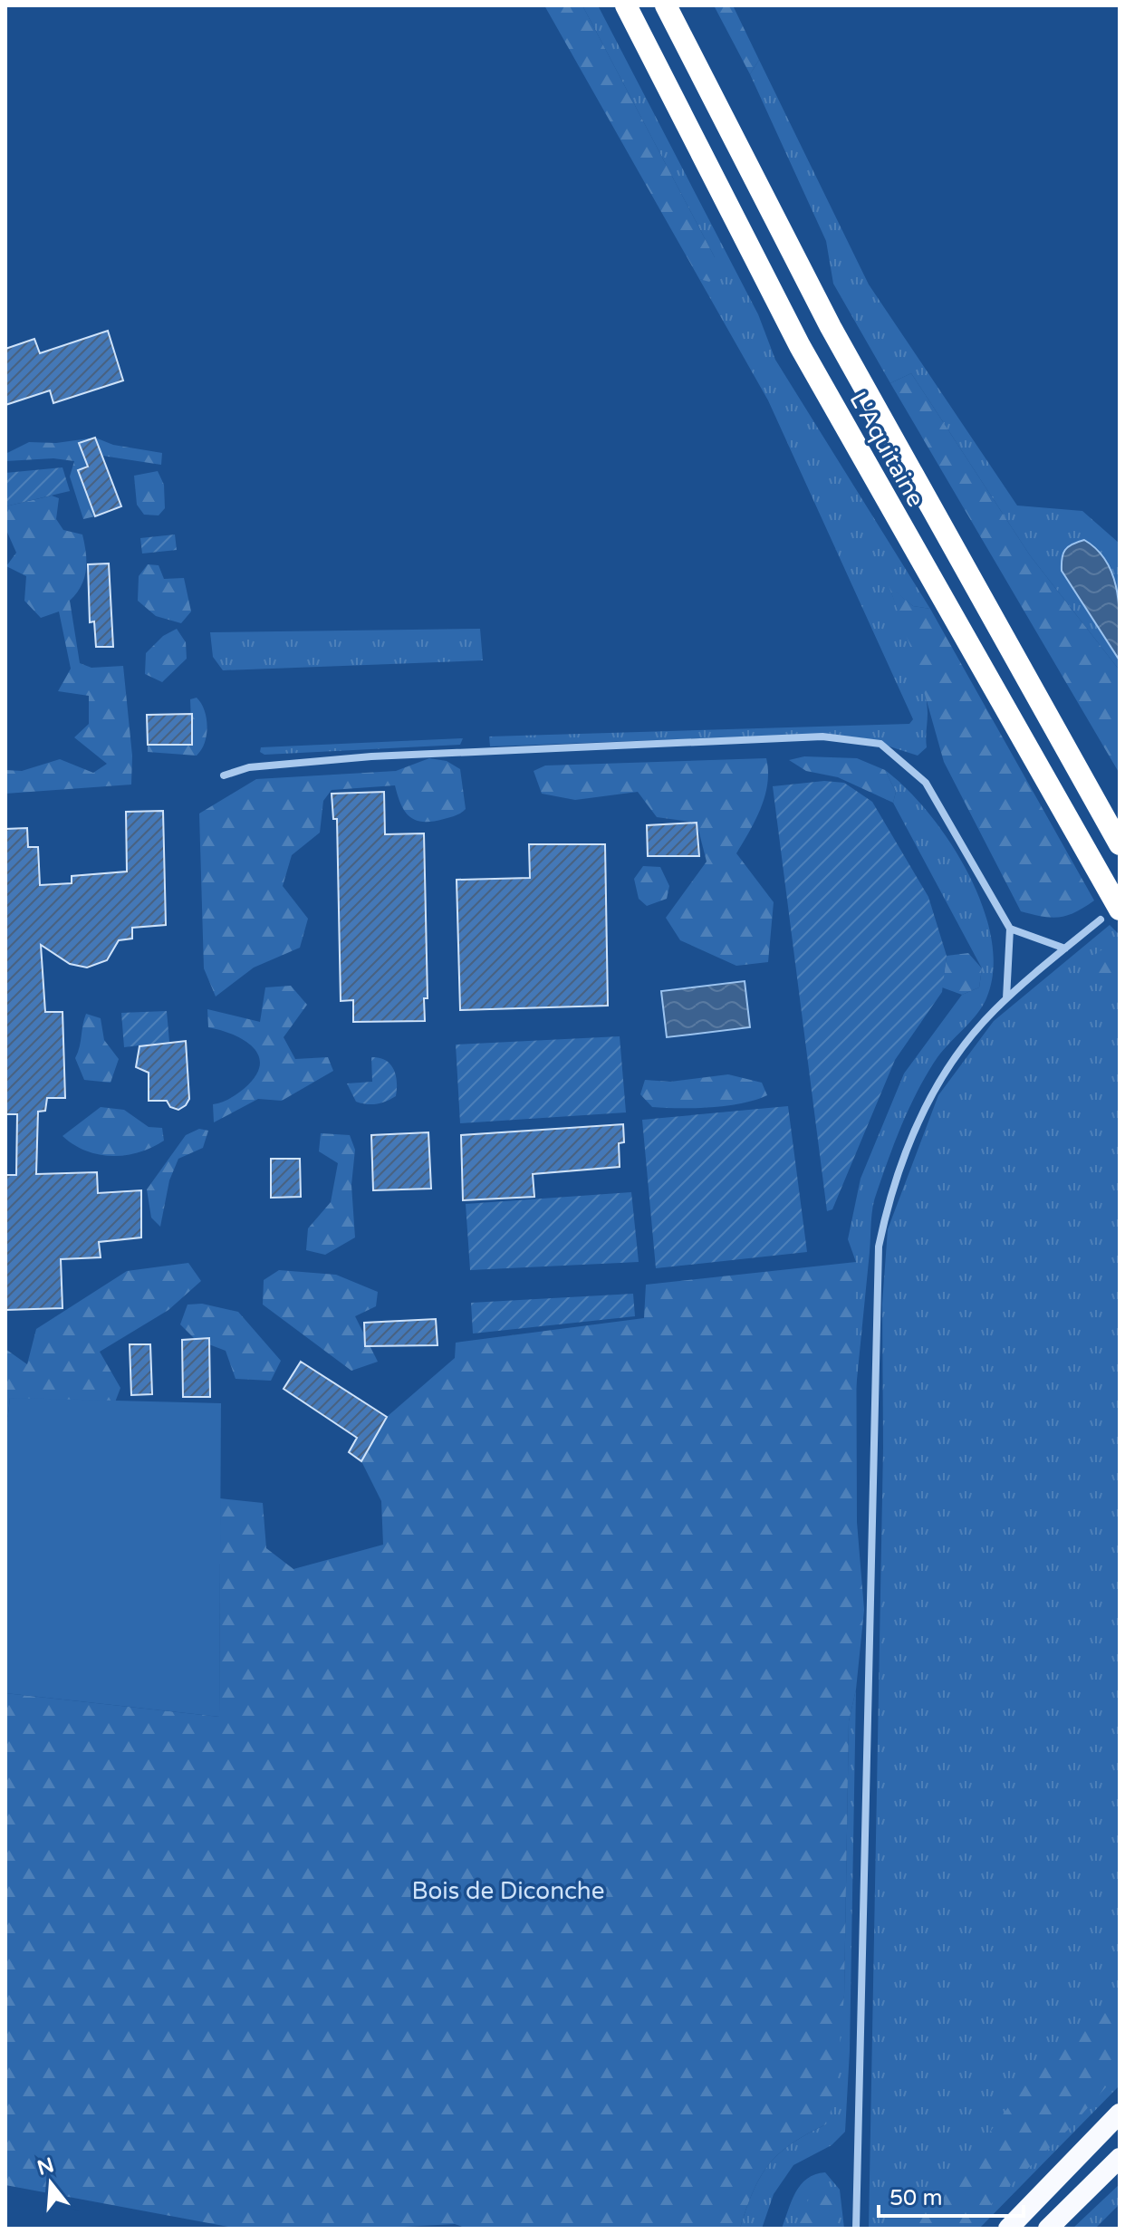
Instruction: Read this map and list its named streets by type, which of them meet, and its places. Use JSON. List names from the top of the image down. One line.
{"streets":{"highway":["L'Aquitaine"]},"parks":["Bois de Diconche"],"scale_bar":"50 m","north":"top"}
